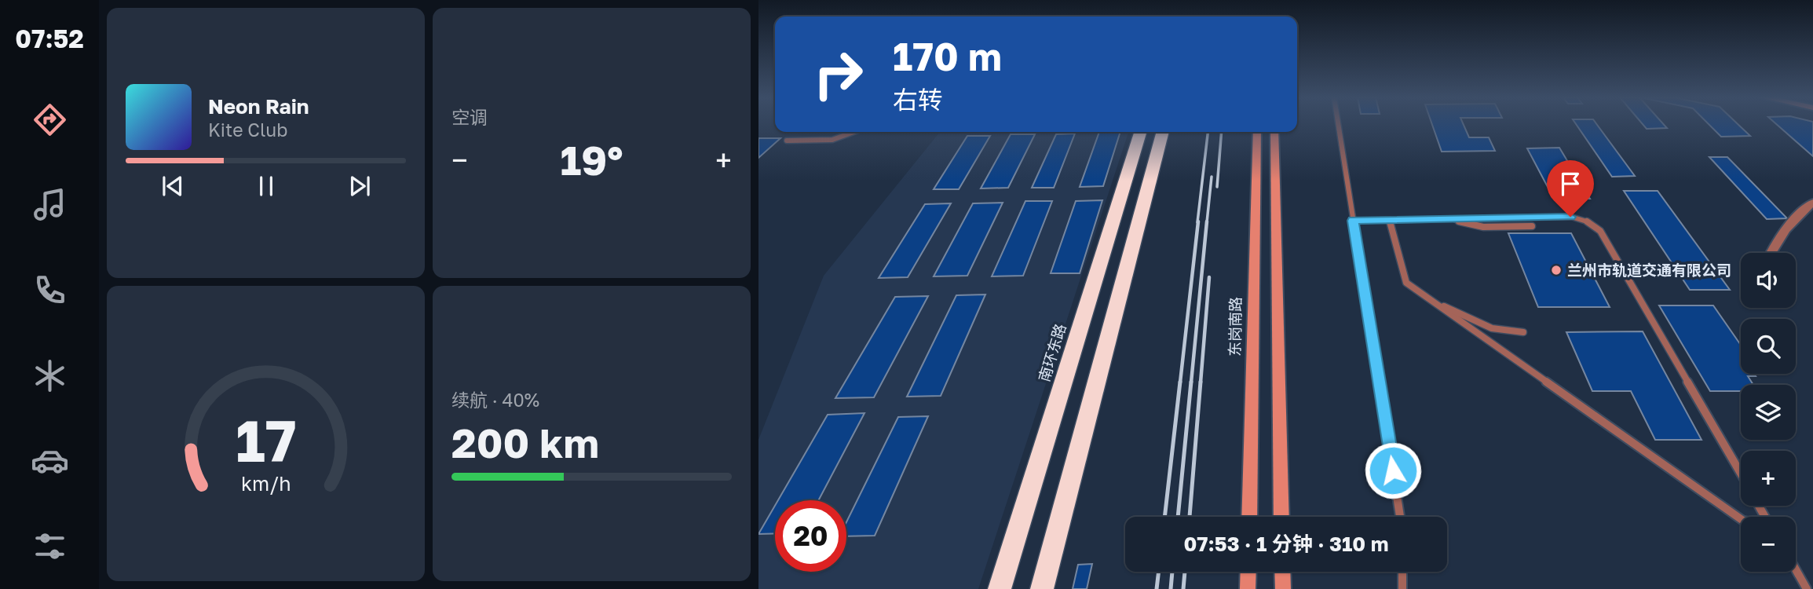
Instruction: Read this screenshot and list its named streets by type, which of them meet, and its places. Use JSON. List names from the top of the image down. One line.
{"streets":{"highway":["南环东路"],"street":["东岗南路"]},"places":["兰州市轨道交通有限公司"],"page":{"tabs":"07:52","tile":["空调",["续航 · 40%","200 km"]],"turn":["170 m","右转"],"song":["Neon Rain","Kite Club"],"heat":["−","19°","+"],"map_buttons":["+","−"],"limit":"20","trip":"07:53 · 1 分钟 · 310 m","gauge":["17","km/h"]}}
